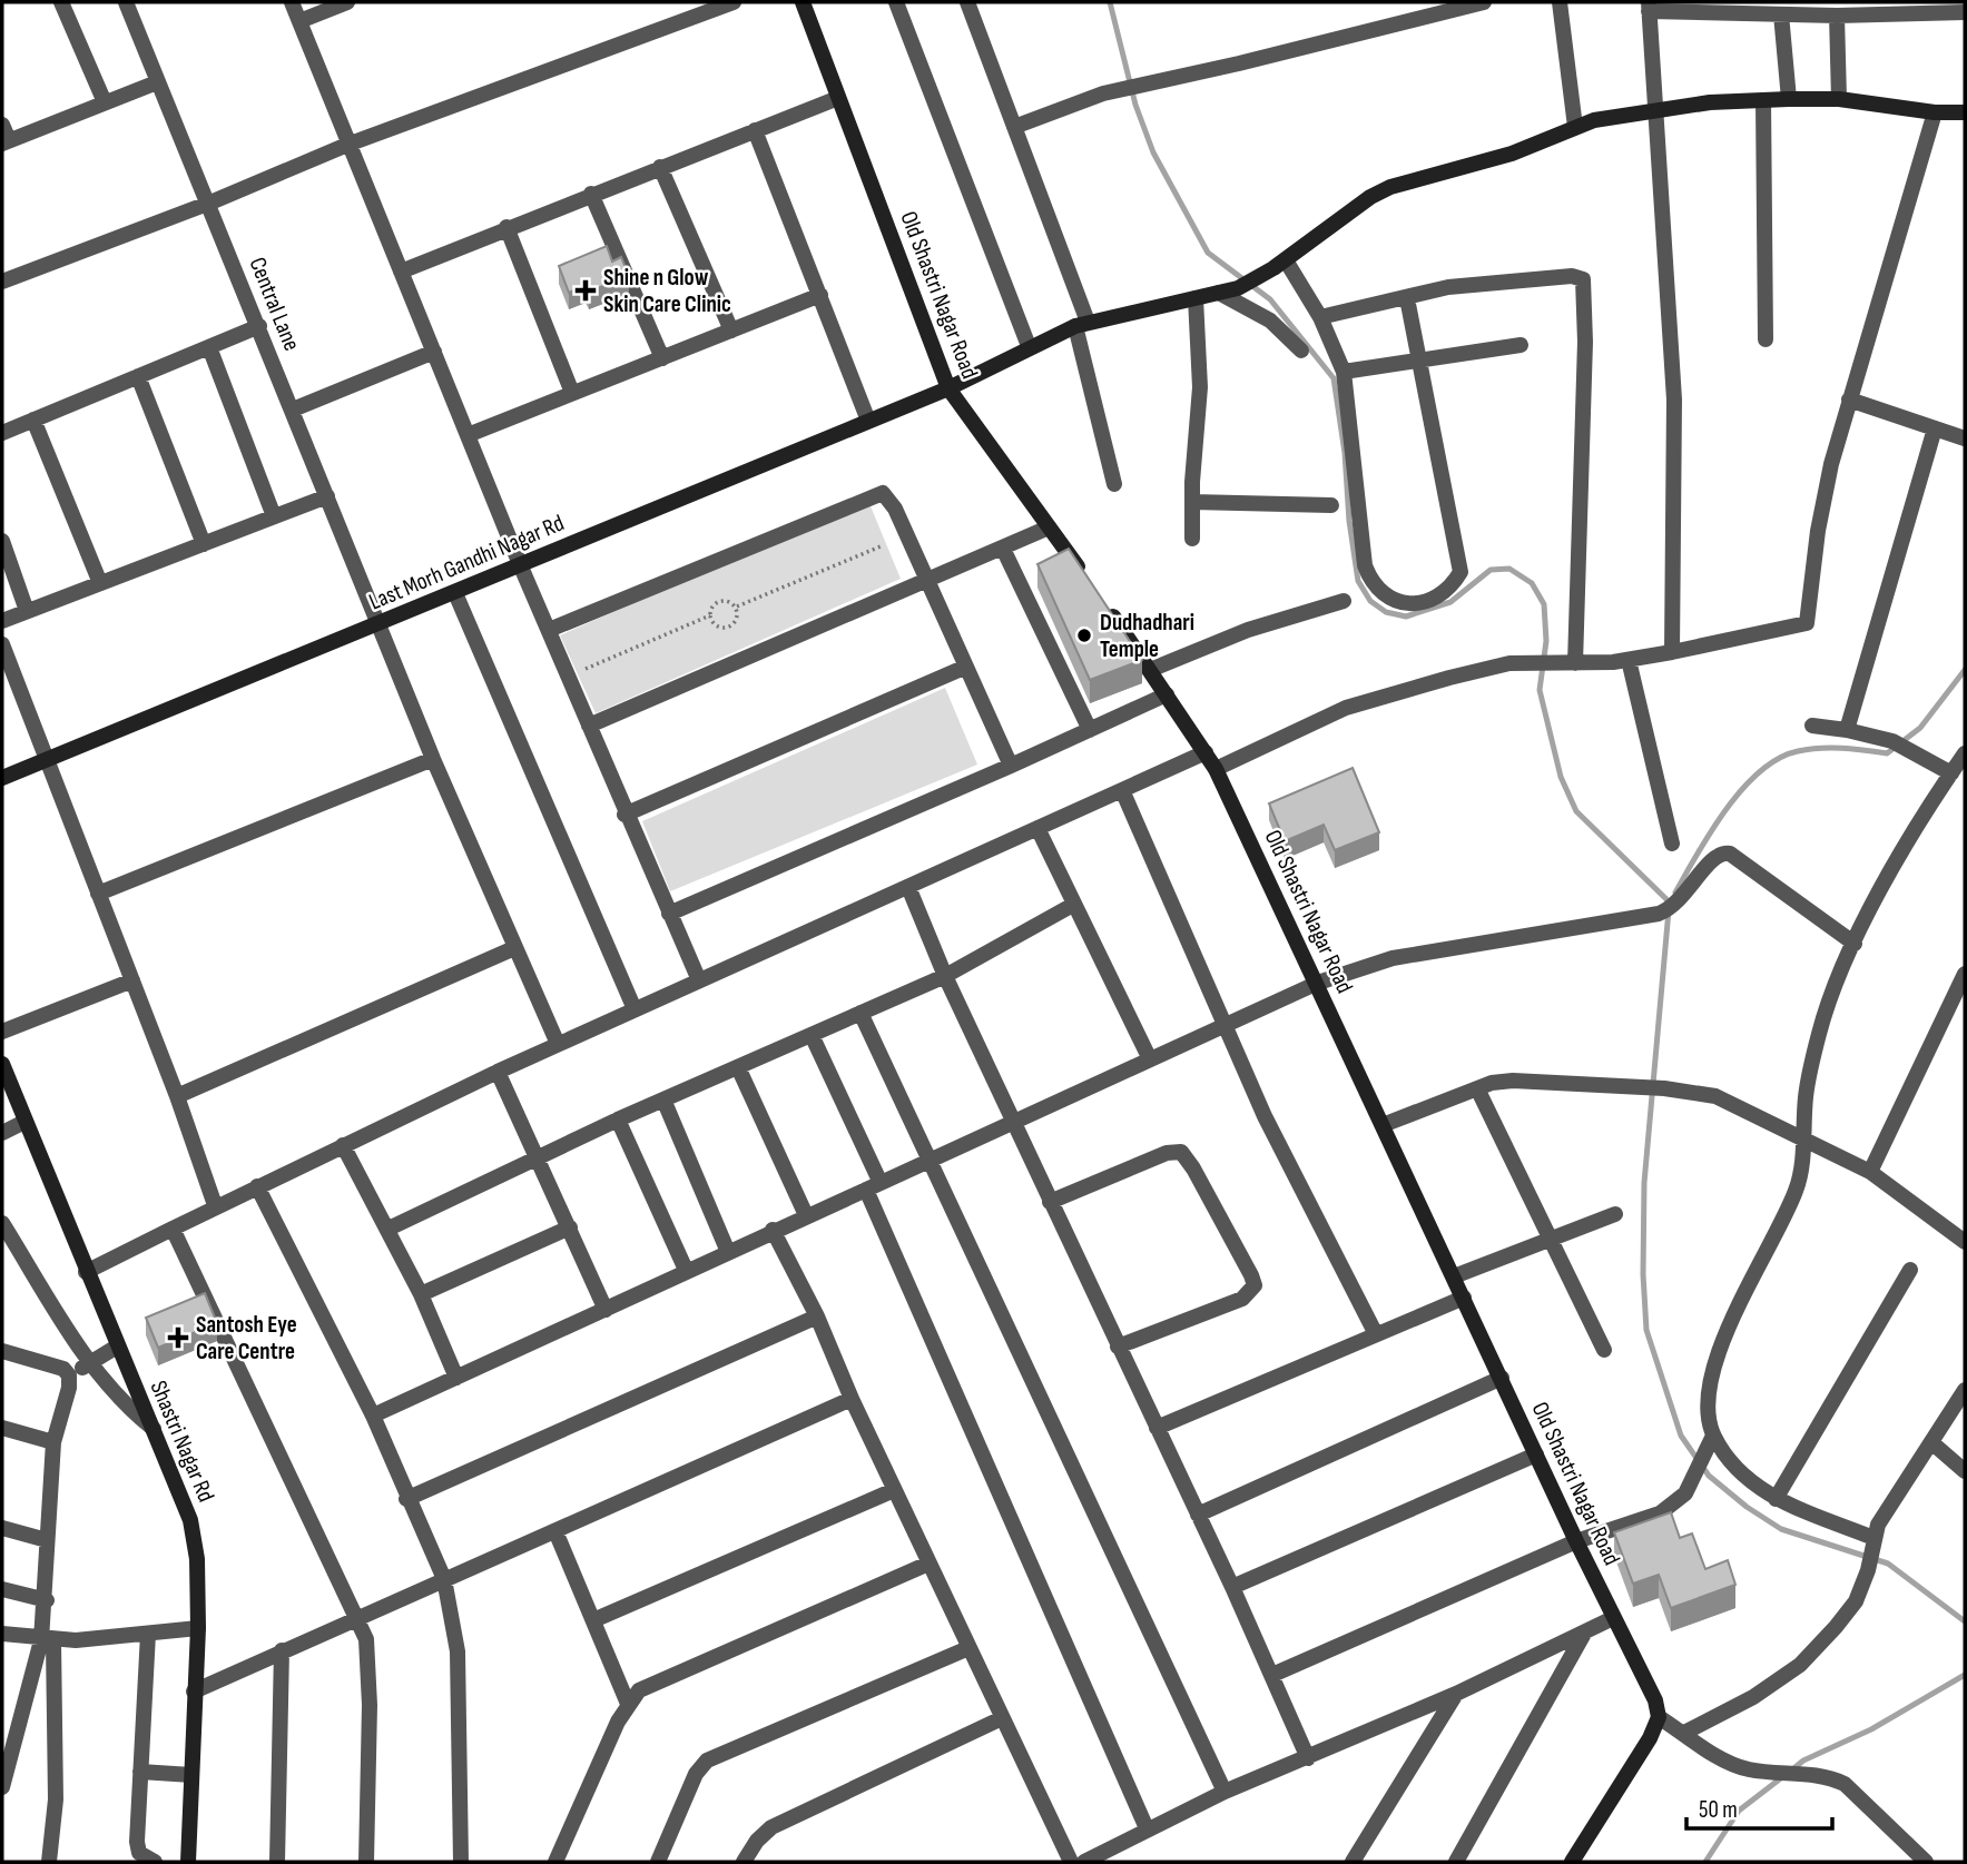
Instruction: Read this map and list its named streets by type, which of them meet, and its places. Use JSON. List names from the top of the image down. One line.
{"streets":{"street":["Old Shastri Nagar Road","Central Lane","Last Morh Gandhi Nagar Rd","Shastri Nagar Rd"]},"crossings":[["Old Shastri Nagar Road","Last Morh Gandhi Nagar Rd"],["Central Lane","Last Morh Gandhi Nagar Rd"]],"places":{"health":["Shine n Glow Skin Care Clinic","Santosh Eye Care Centre"],"other":["Dudhadhari Temple"]},"scale_bar":"50 m"}
